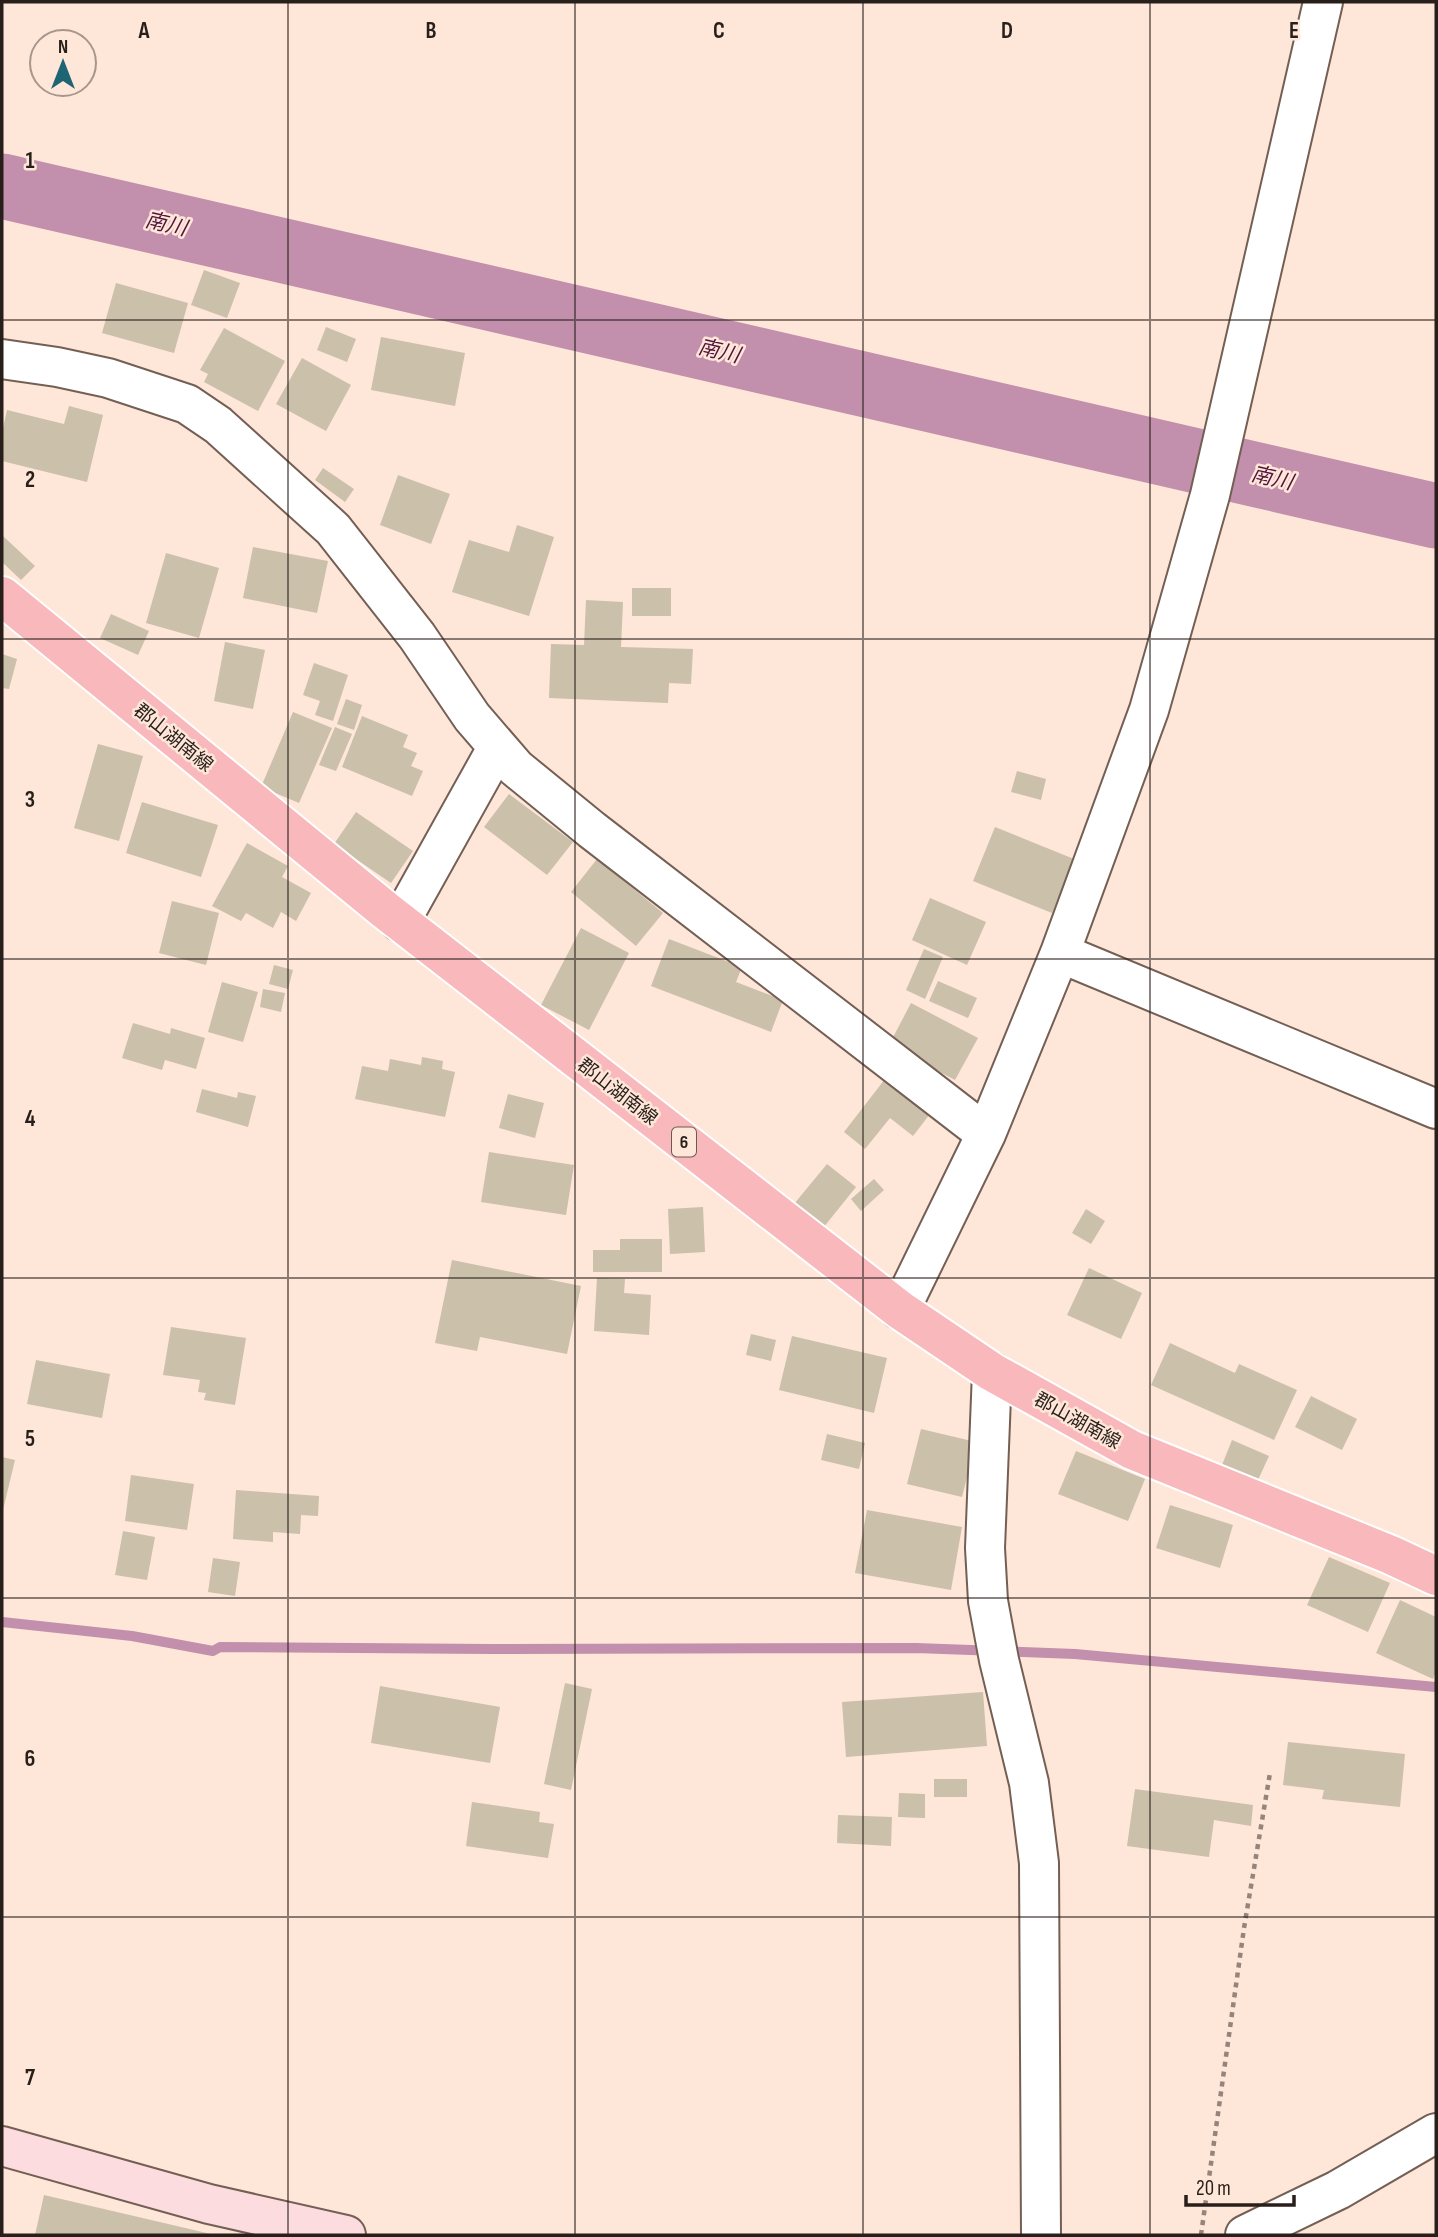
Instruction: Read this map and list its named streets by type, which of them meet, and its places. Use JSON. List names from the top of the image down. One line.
{"streets":{"main road":["郡山湖南線","6"]},"water":["南川"],"scale_bar":"20 m","north":"top","grid":{"columns":["A","B","C","D","E"],"rows":["1","2","3","4","5","6","7"]}}
